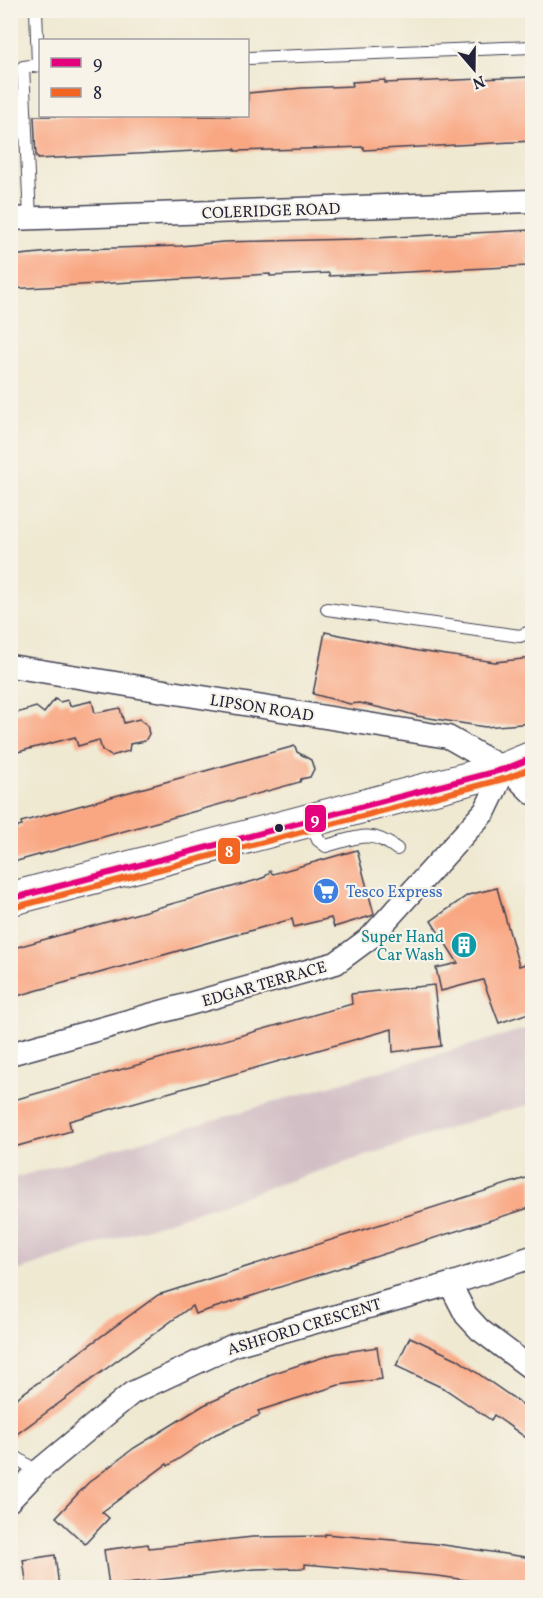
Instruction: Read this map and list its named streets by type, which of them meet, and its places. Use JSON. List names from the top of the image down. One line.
{"streets":{"street":["COLERIDGE ROAD","LIPSON ROAD","EDGAR TERRACE","ASHFORD CRESCENT"]},"crossings":[["LIPSON ROAD","EDGAR TERRACE"]],"places":{"supermarket":["Tesco Express"],"building":["Super Hand Car Wash"]},"lines":["transit line 9","transit line 8"],"legend":["9","8"],"north":"bottom"}
